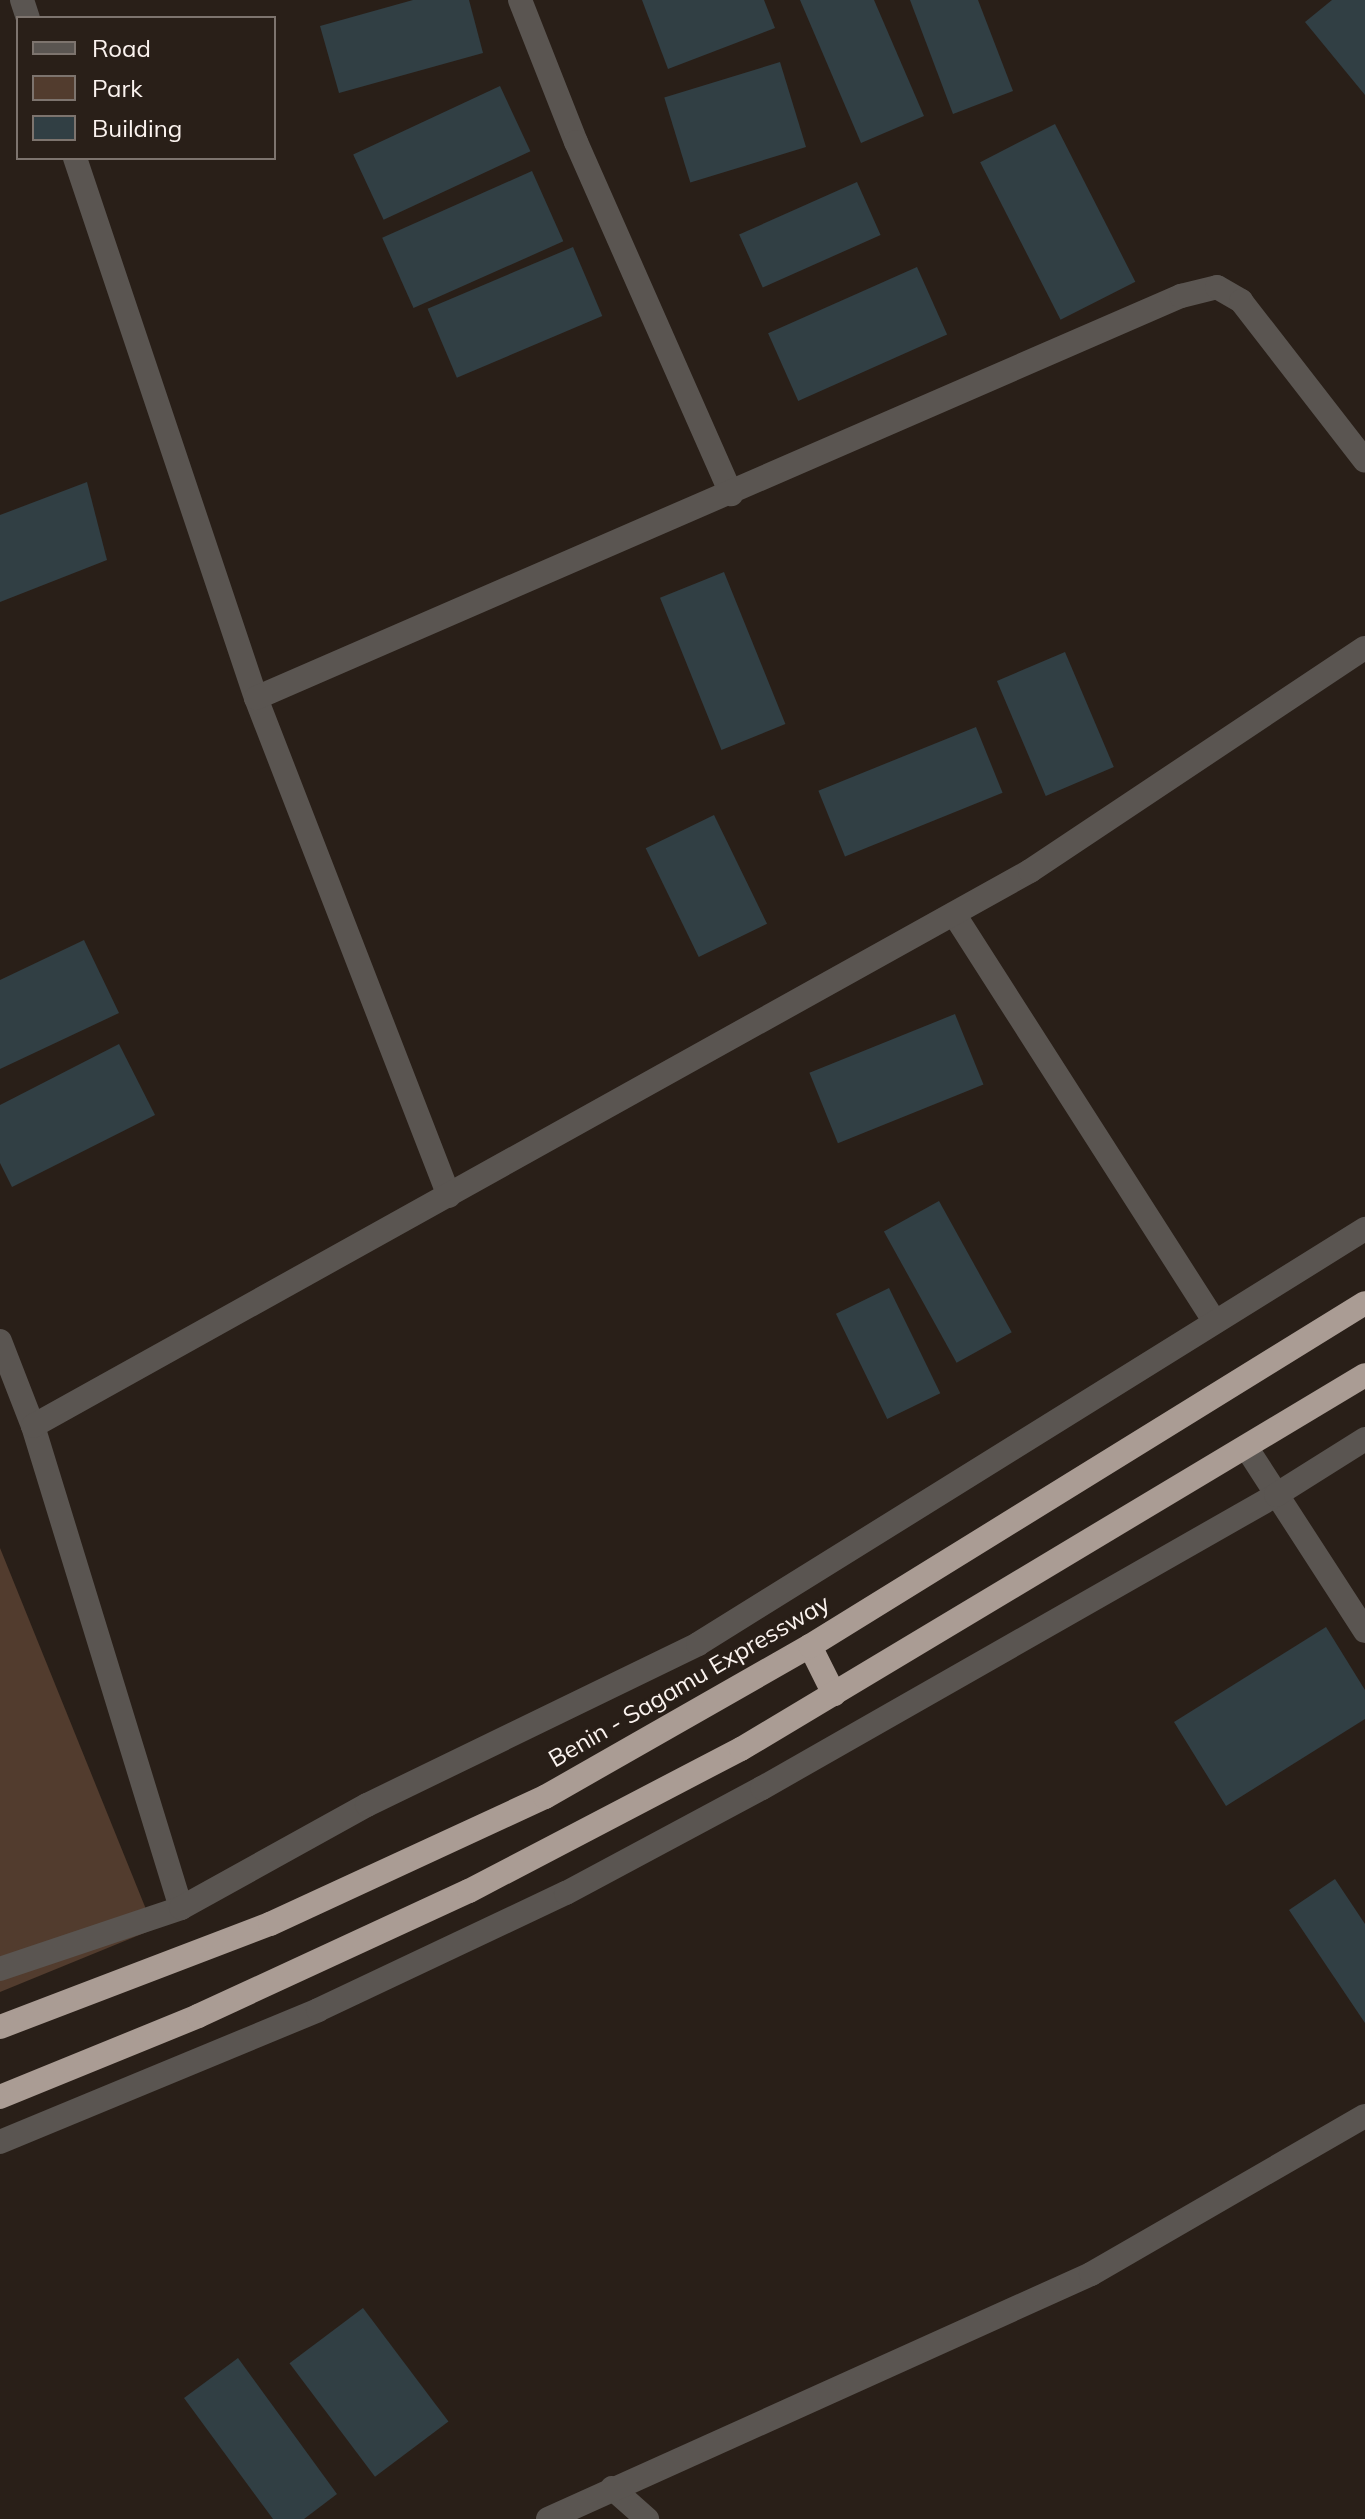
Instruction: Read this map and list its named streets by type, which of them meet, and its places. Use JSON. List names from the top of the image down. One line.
{"streets":{"highway":["Benin - Sagamu Expressway"]},"legend":["Road","Park","Building"]}
